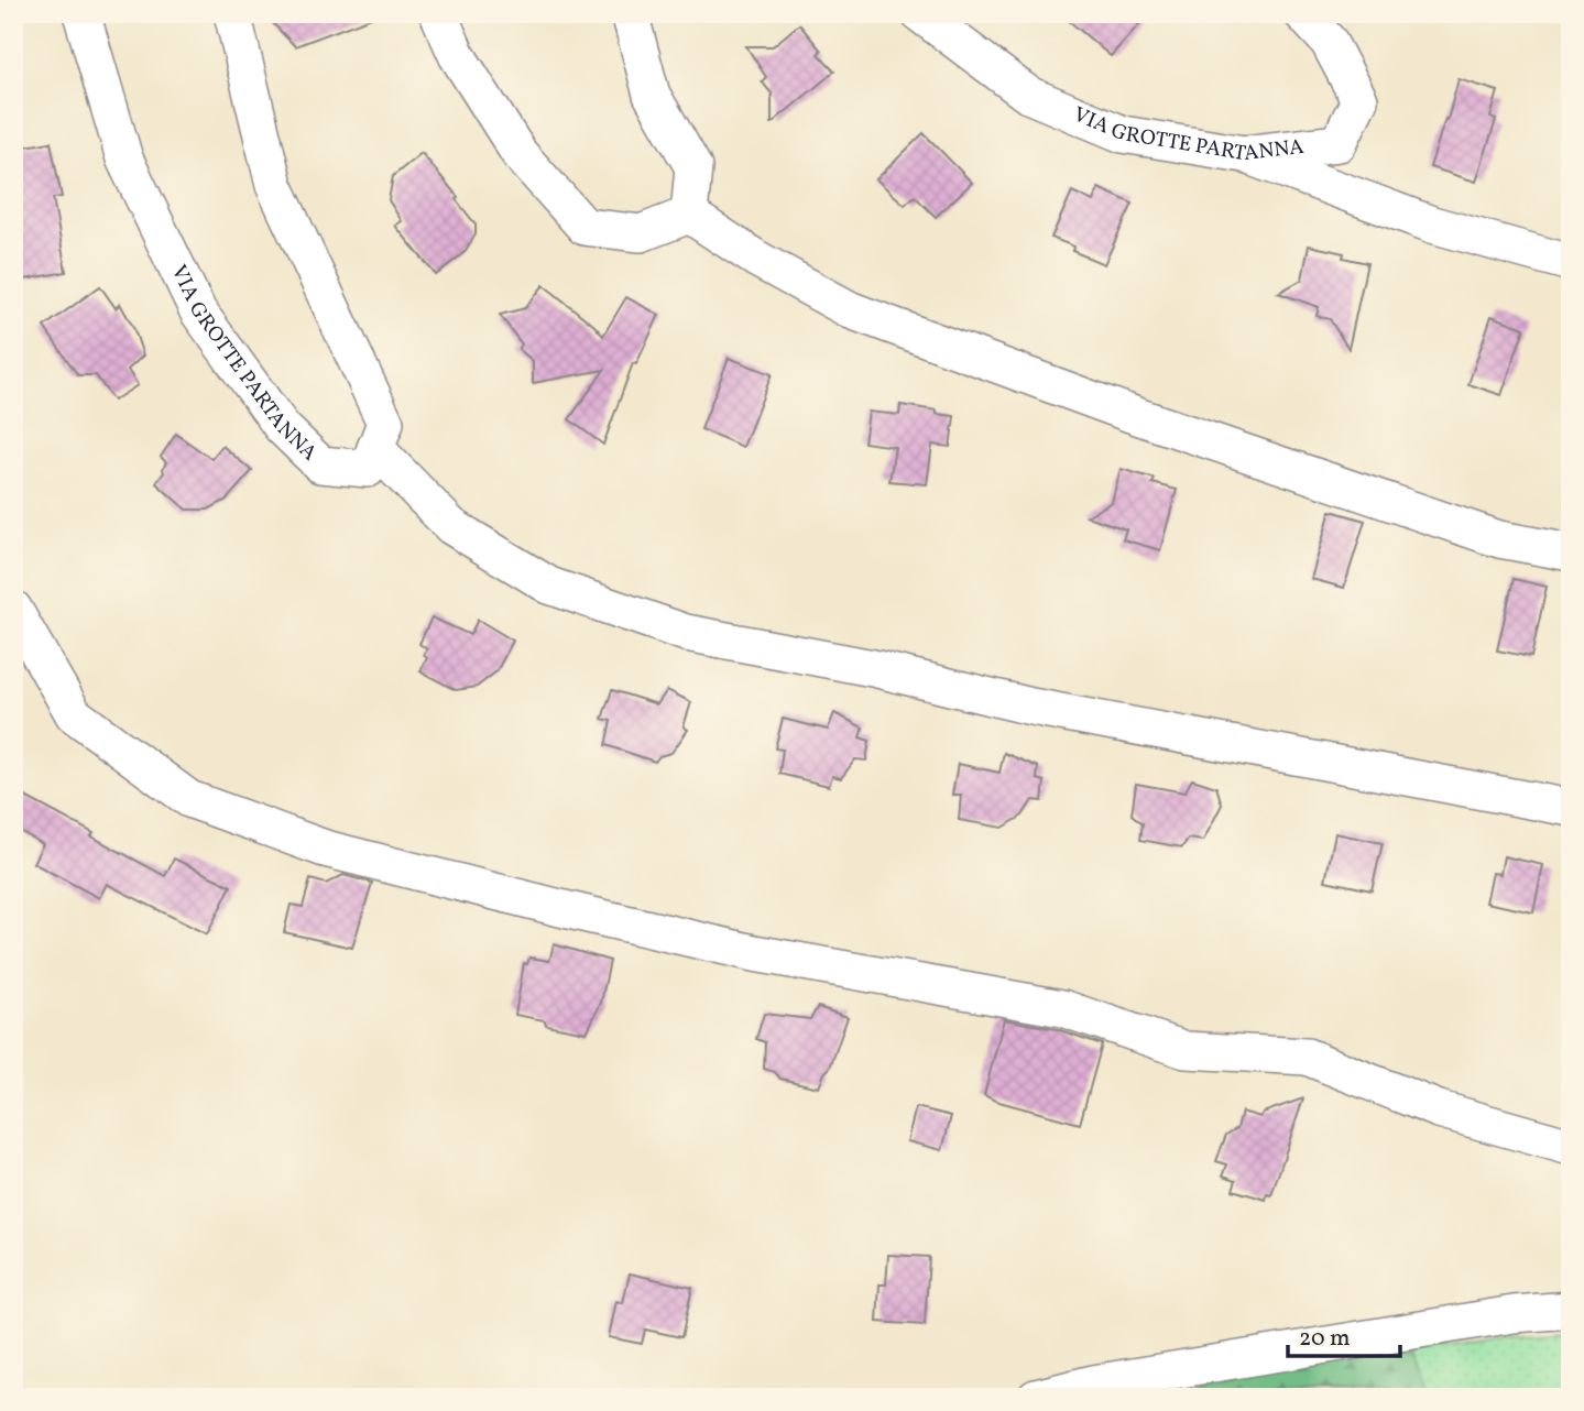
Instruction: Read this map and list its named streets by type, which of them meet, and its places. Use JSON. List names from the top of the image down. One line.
{"streets":{"street":["VIA GROTTE PARTANNA"]},"scale_bar":"20 m"}
